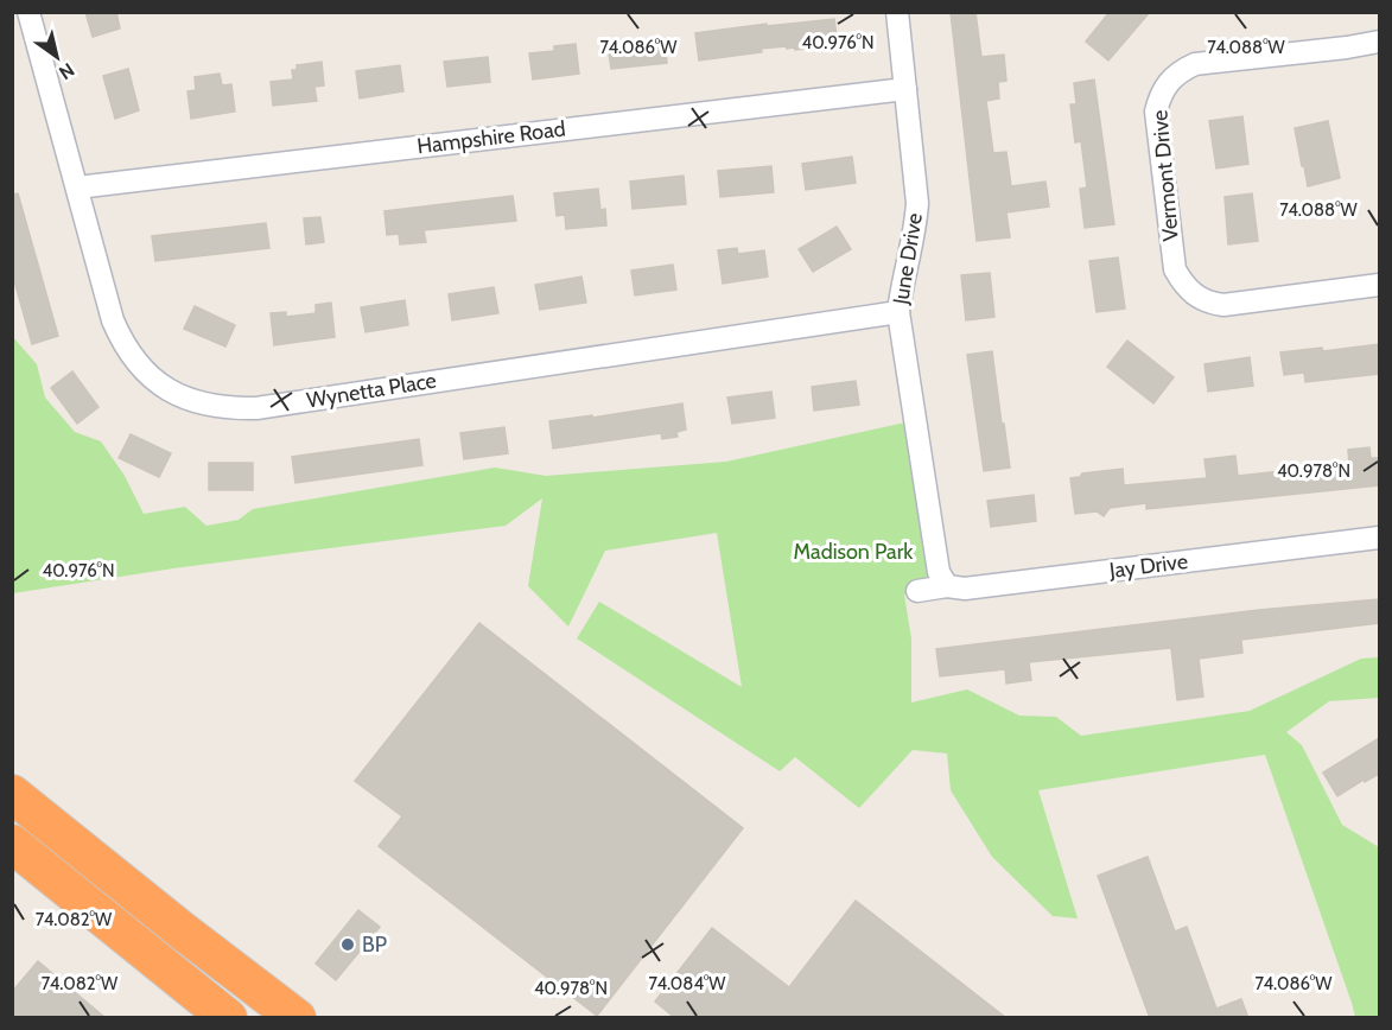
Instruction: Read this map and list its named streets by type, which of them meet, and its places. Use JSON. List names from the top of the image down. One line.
{"streets":{"street":["Hampshire Road","Vermont Drive","June Drive","Wynetta Place","Jay Drive"]},"crossings":[["Hampshire Road","June Drive"],["Hampshire Road","Wynetta Place"],["June Drive","Wynetta Place"],["June Drive","Jay Drive"]],"parks":["Madison Park"],"places":["BP"],"north":"bottom right","coordinates":["40.976°N","74.086°W","74.088°W","40.978°N","74.082°W","74.084°W"]}
